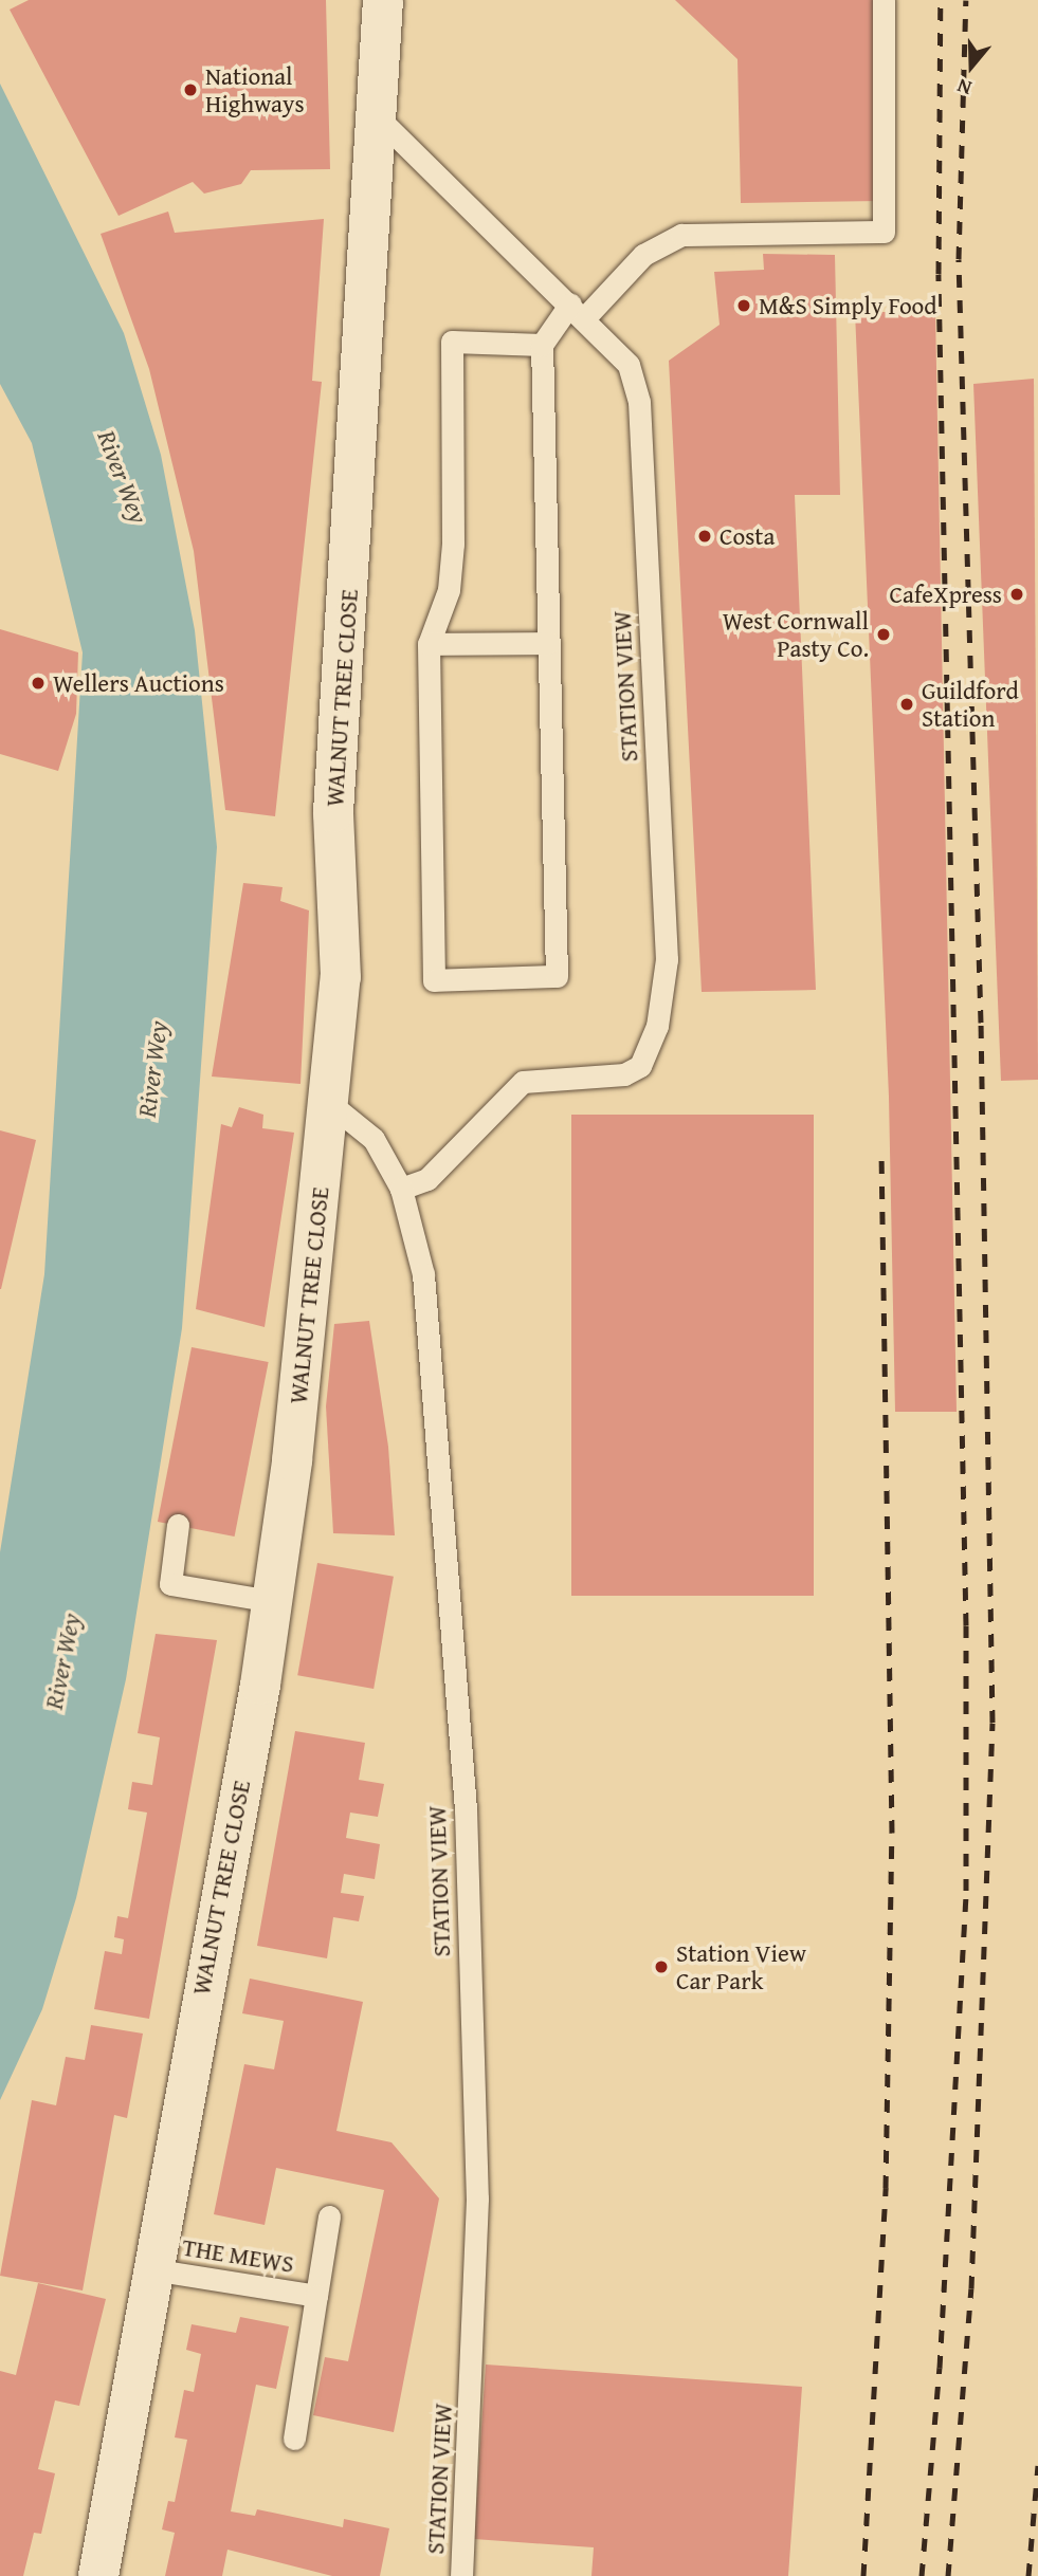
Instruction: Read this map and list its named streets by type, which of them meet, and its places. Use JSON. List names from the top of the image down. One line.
{"streets":{"street":["WALNUT TREE CLOSE"],"lane":["STATION VIEW","THE MEWS"]},"crossings":[["STATION VIEW","WALNUT TREE CLOSE"],["WALNUT TREE CLOSE","THE MEWS"]],"water":["River Wey"],"places":["National Highways","M&S Simply Food","Costa","CafeXpress","West Cornwall Pasty Co.","Wellers Auctions","Guildford Station","Station View Car Park"],"north":"bottom"}
